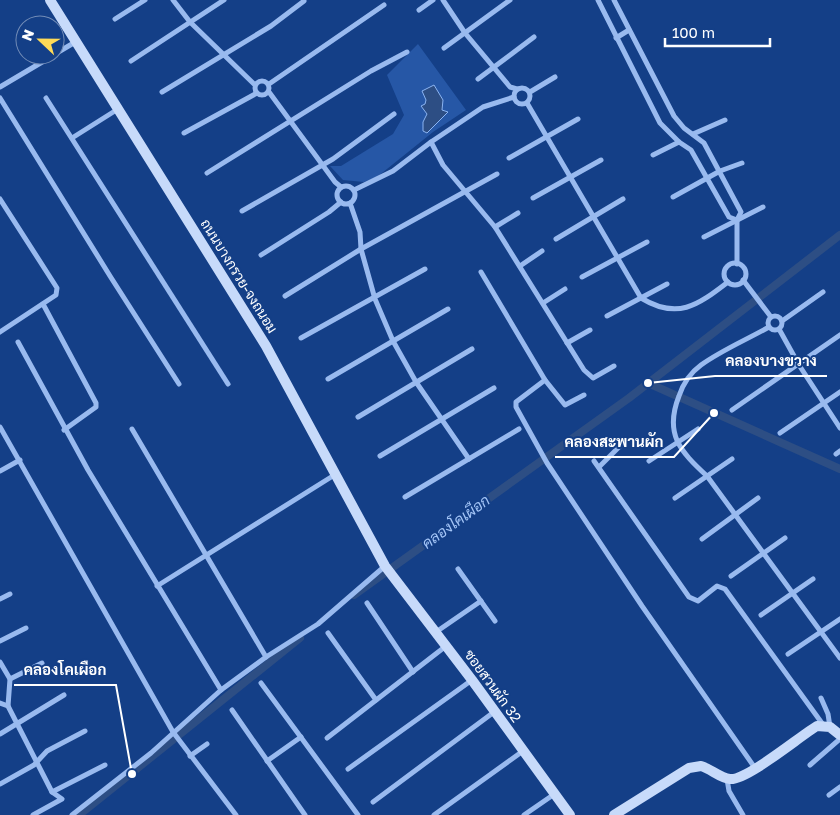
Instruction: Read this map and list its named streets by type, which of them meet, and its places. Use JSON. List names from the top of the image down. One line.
{"streets":{"street":["ถนนบางกรวย-จงถนอม","ซอยสวนผัก 32"]},"crossings":[["ถนนบางกรวย-จงถนอม","ซอยสวนผัก 32"]],"water":["คลองโคเผือก"],"places":["คลองบางขวาง","คลองสะพานผัก","คลองโคเผือก"],"scale_bar":"100 m","north":"left"}
